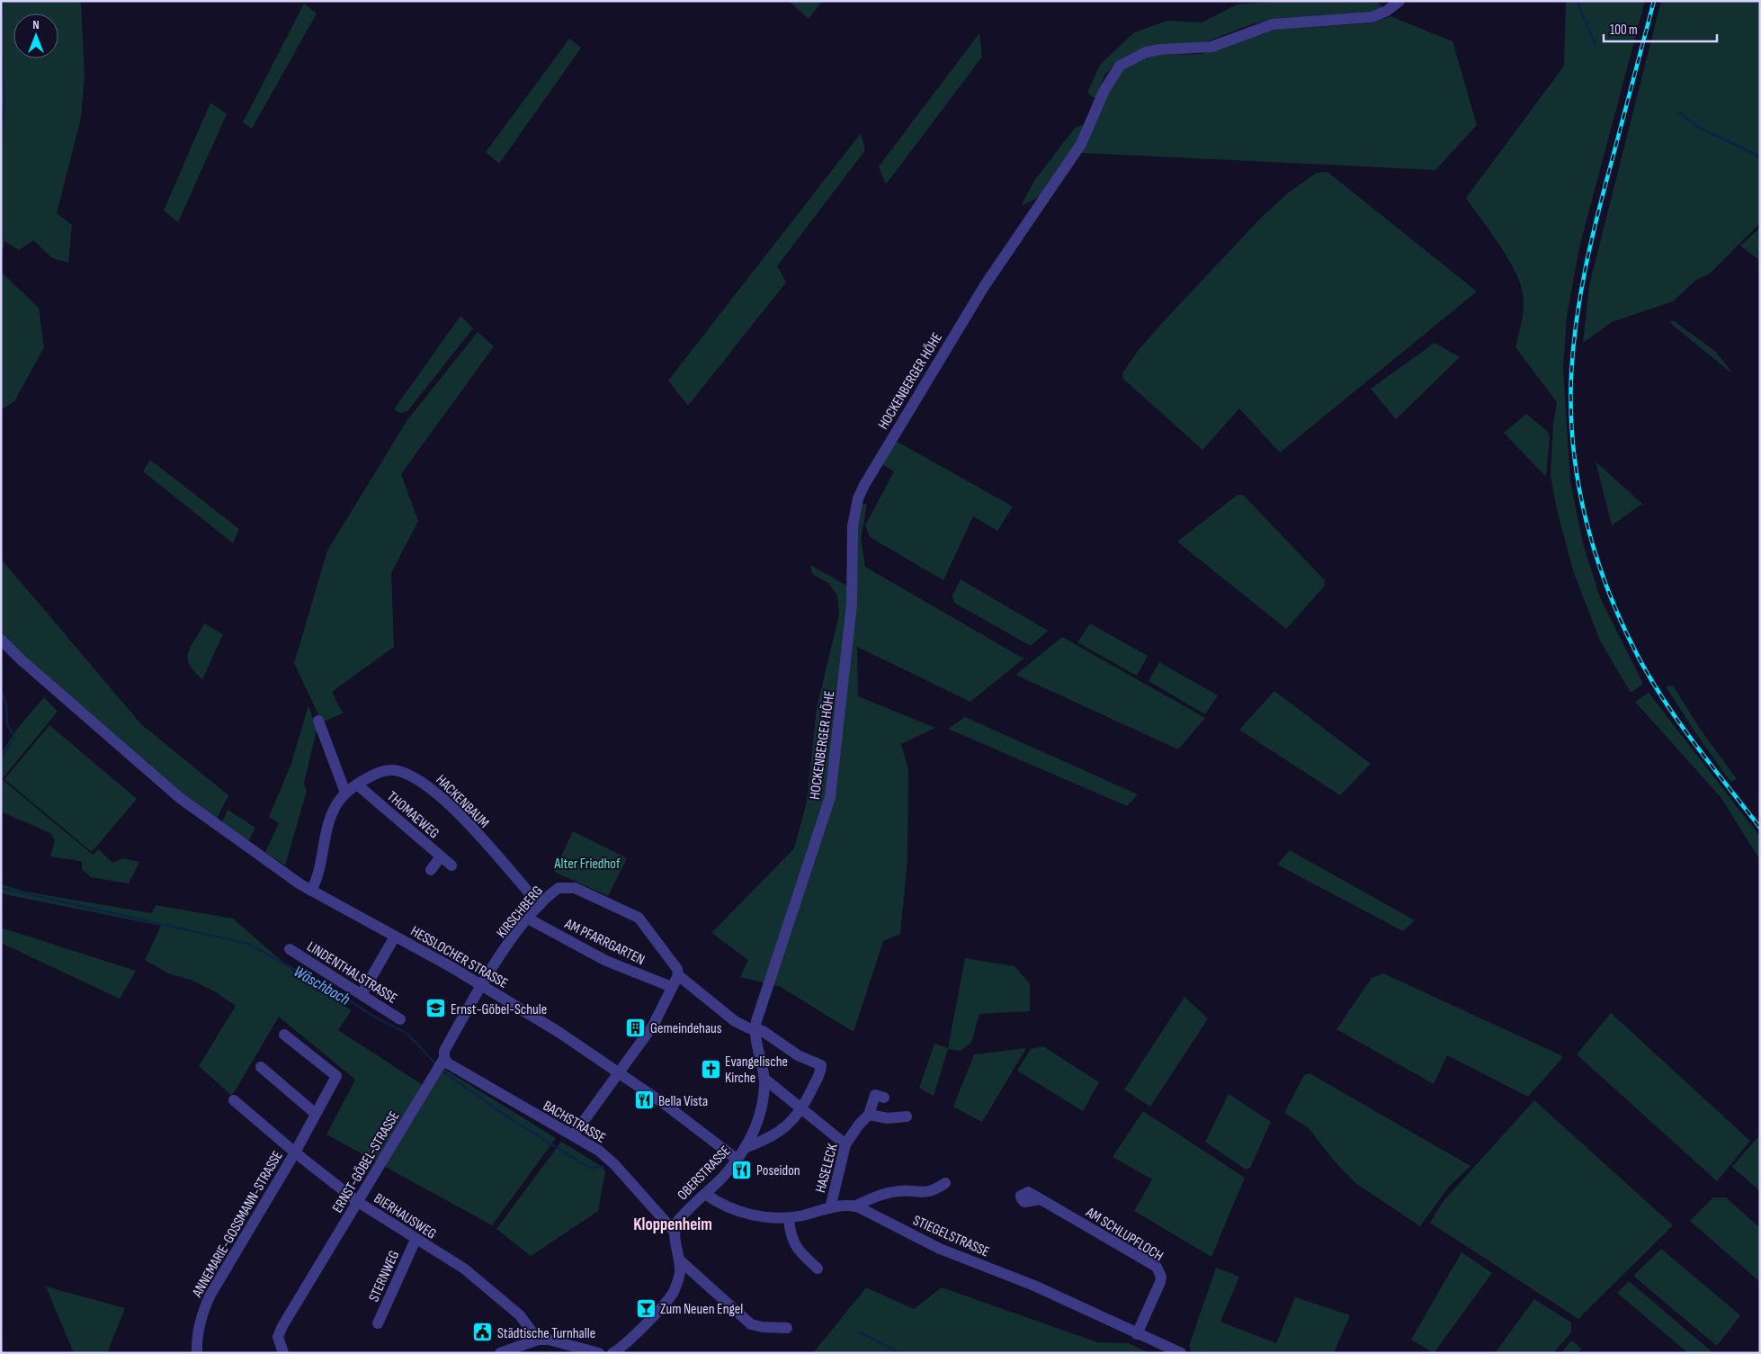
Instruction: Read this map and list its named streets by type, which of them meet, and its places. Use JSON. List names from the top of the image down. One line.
{"streets":{"street":["HOCKENBERGER HÖHE","HACKENBAUM","THOMAEWEG","KIRSCHBERG","AM PFARRGARTEN","HESSLOCHER STRASSE","LINDENTHALSTRASSE","BACHSTRASSE","ERNST-GÖBEL-STRASSE","HASELECK","OBERSTRASSE","BIERHAUSWEG","ANNEMARIE-GOSSMANN-STRASSE","AM SCHLUPFLOCH","STIEGELSTRASSE","STERNWEG"]},"crossings":[["HOCKENBERGER HÖHE","KIRSCHBERG"],["HOCKENBERGER HÖHE","OBERSTRASSE"],["HACKENBAUM","THOMAEWEG"],["HACKENBAUM","KIRSCHBERG"],["HACKENBAUM","HESSLOCHER STRASSE"],["KIRSCHBERG","AM PFARRGARTEN"],["KIRSCHBERG","HESSLOCHER STRASSE"],["KIRSCHBERG","ERNST-GÖBEL-STRASSE"],["KIRSCHBERG","OBERSTRASSE"],["HESSLOCHER STRASSE","ERNST-GÖBEL-STRASSE"],["HESSLOCHER STRASSE","OBERSTRASSE"],["BACHSTRASSE","ERNST-GÖBEL-STRASSE"],["BACHSTRASSE","OBERSTRASSE"],["ERNST-GÖBEL-STRASSE","BIERHAUSWEG"],["HASELECK","STIEGELSTRASSE"],["OBERSTRASSE","STIEGELSTRASSE"],["BIERHAUSWEG","ANNEMARIE-GOSSMANN-STRASSE"],["BIERHAUSWEG","STERNWEG"],["AM SCHLUPFLOCH","STIEGELSTRASSE"]],"districts":["Kloppenheim"],"water":["Wäschbach"],"parks":["Alter Friedhof"],"places":{"school or university":["Ernst-Göbel-Schule"],"building":["Gemeindehaus"],"church":["Evangelische Kirche"],"restaurant":["Bella Vista","Poseidon"],"bar":["Zum Neuen Engel"],"public building":["Städtische Turnhalle"]},"scale_bar":"100 m","north":"top"}
